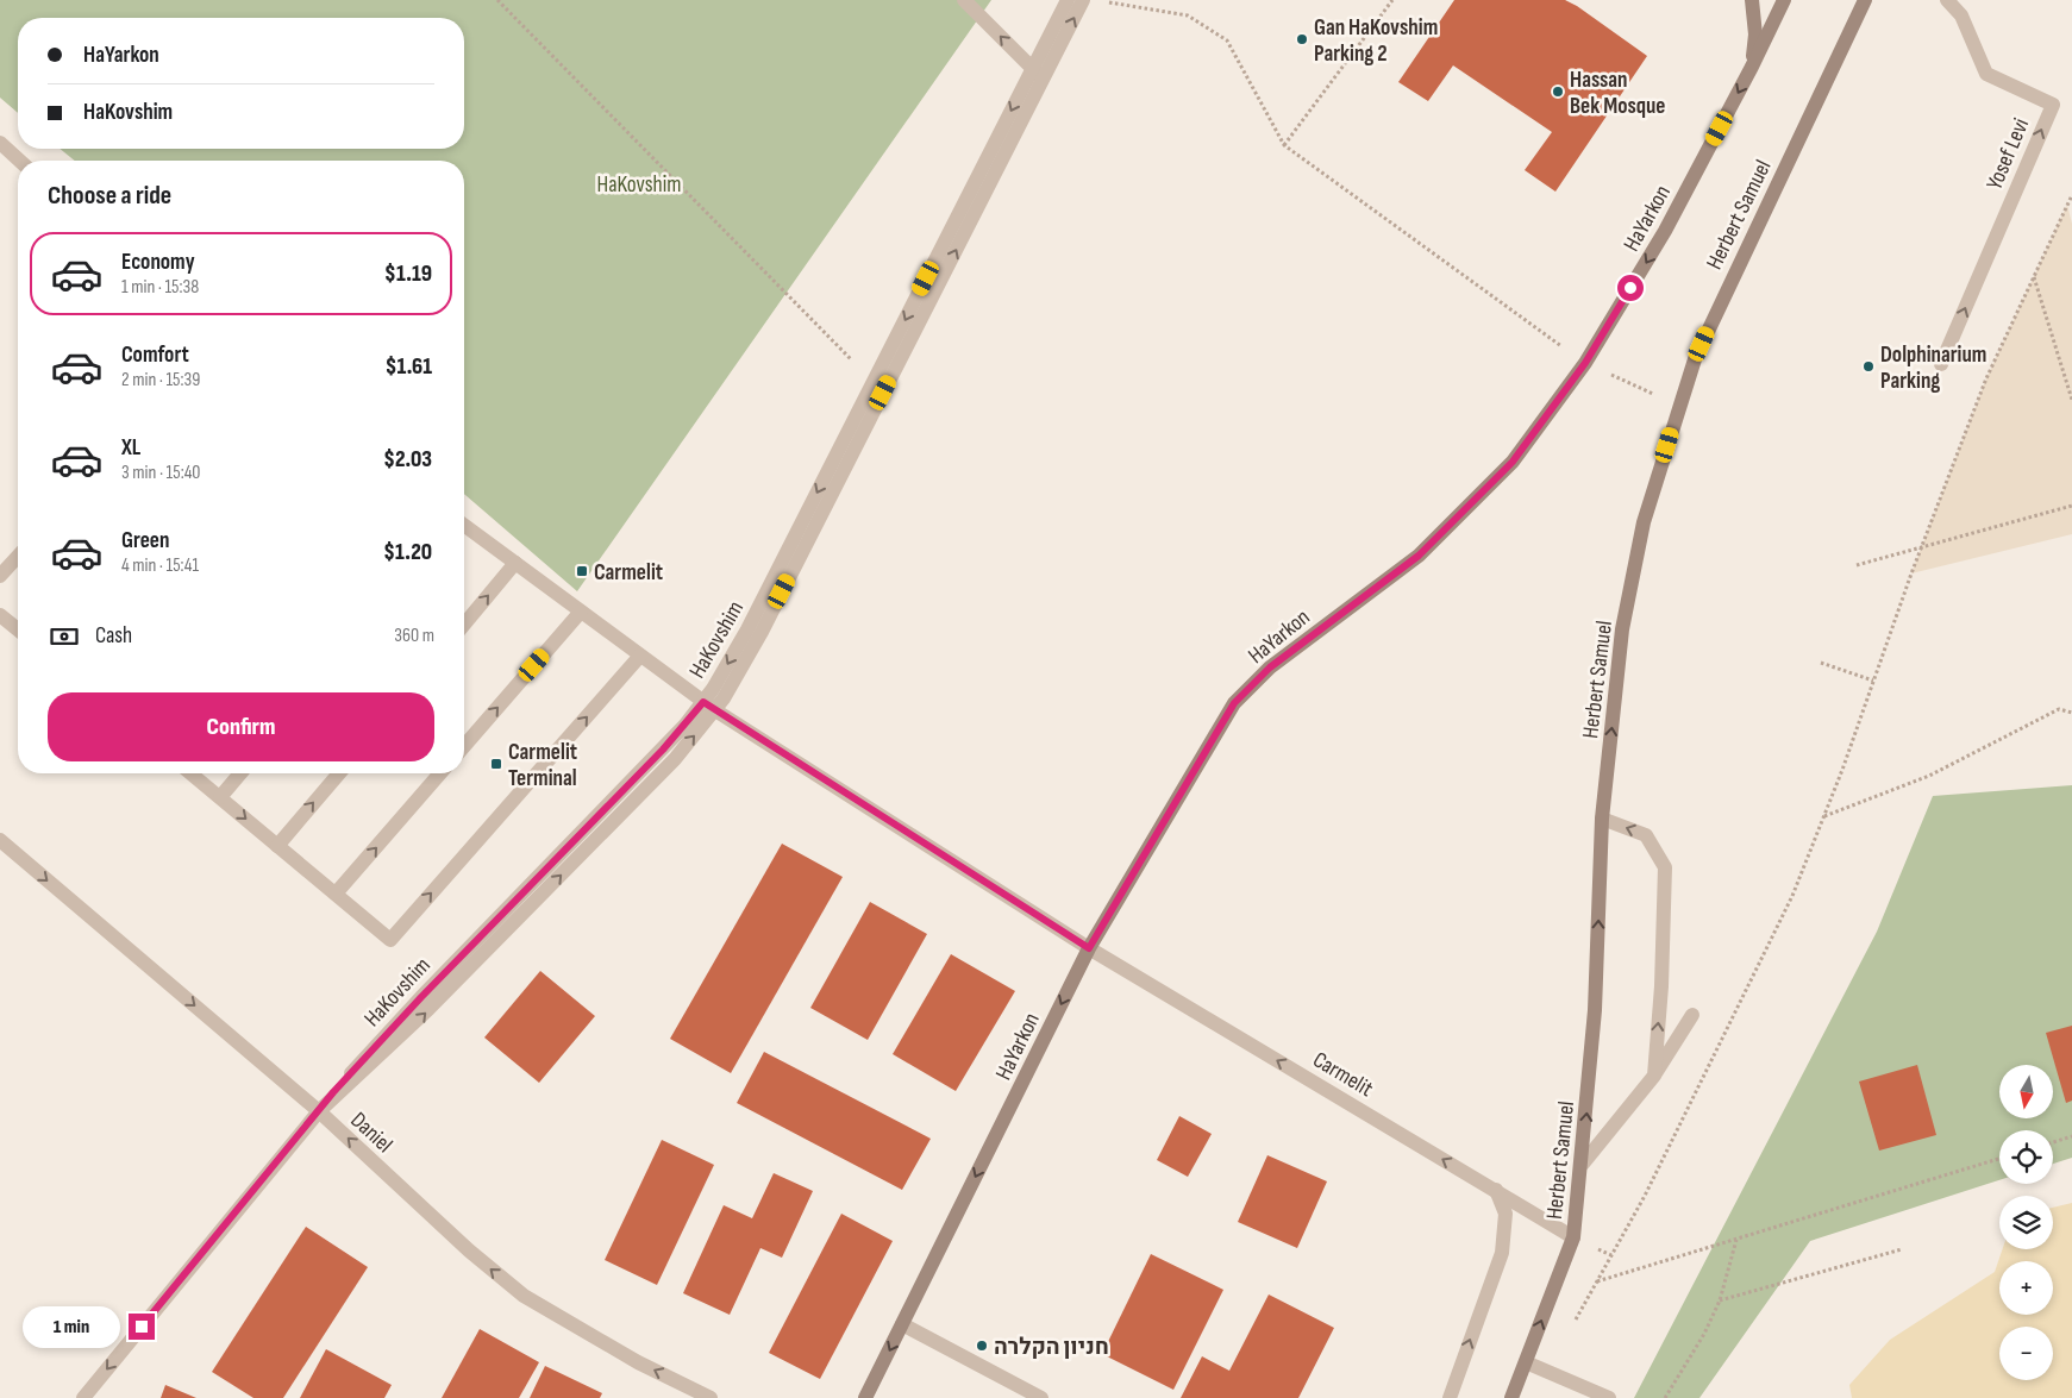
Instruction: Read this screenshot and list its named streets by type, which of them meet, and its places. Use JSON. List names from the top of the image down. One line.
{"streets":{"main road":["Herbert Samuel","HaYarkon"],"street":["Yosef Levi","HaKovshim","Carmelit","Daniel"]},"crossings":[["Herbert Samuel","Carmelit"],["HaYarkon","Carmelit"],["HaKovshim","Carmelit"],["HaKovshim","Daniel"]],"one_way":["Yosef Levi","Herbert Samuel","HaYarkon","Carmelit"],"parks":["HaKovshim"],"places":{"other":["Gan HaKovshim Parking 2","Hassan Bek Mosque","Dolphinarium Parking","חניון הקלרה"],"transit":["Carmelit","Carmelit Terminal"]},"north":"bottom","page":{"banner":["HaYarkon","HaKovshim"],"heading":"Choose a ride","list":[{"name":"Economy","note":"1 min · 15:38","value":"$1.19"},{"name":"Comfort","note":"2 min · 15:39","value":"$1.61"},{"name":"XL","note":"3 min · 15:40","value":"$2.03"},{"name":"Green","note":"4 min · 15:41","value":"$1.20"}],"pay":["Cash","360 m"],"buttons":"Confirm","map_buttons":["+","−"],"bubble":"1 min"}}
